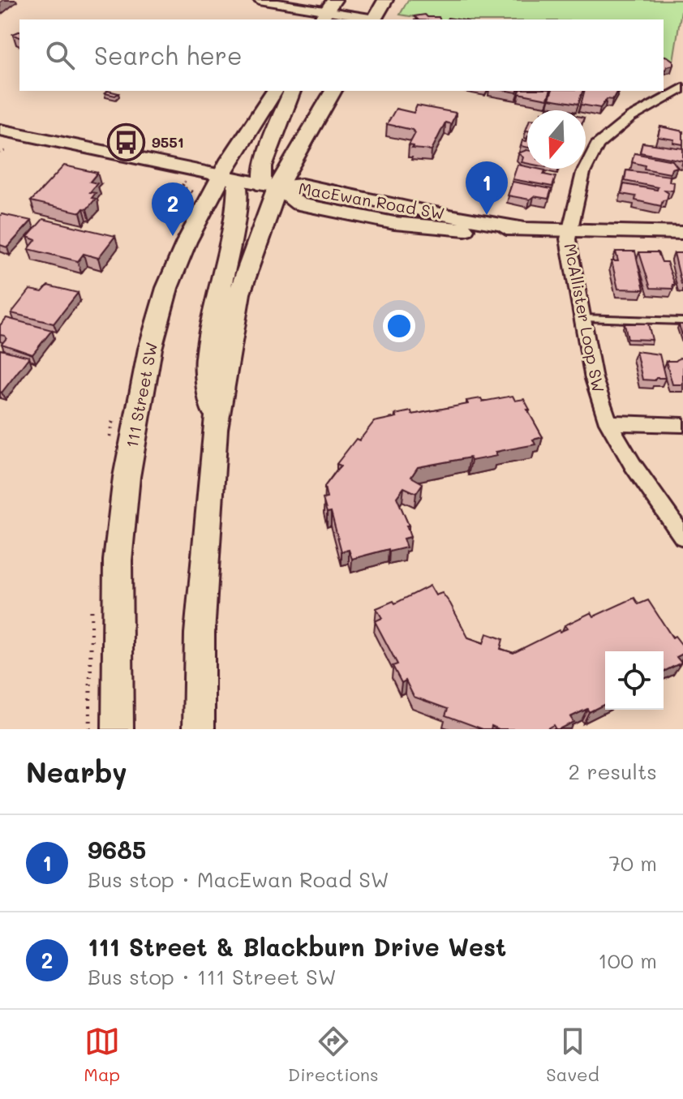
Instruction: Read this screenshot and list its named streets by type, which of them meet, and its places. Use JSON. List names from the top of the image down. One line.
{"streets":{"main road":["111 Street SW"],"street":["MacEwan Road SW","McAllister Loop SW"]},"crossings":[["MacEwan Road SW","McAllister Loop SW"]],"places":{"bus stop":["9551"]},"north":"bottom","page":{"search":"Search here","pins":["1","2"],"heading":["Nearby","2 results"],"list":[{"mark":"1","name":"9685","note":"Bus stop · MacEwan Road SW","value":"70 m"},{"mark":"2","name":"111 Street & Blackburn Drive West","note":"Bus stop · 111 Street SW","value":"100 m"}],"nav":["Map","Directions","Saved"]}}
